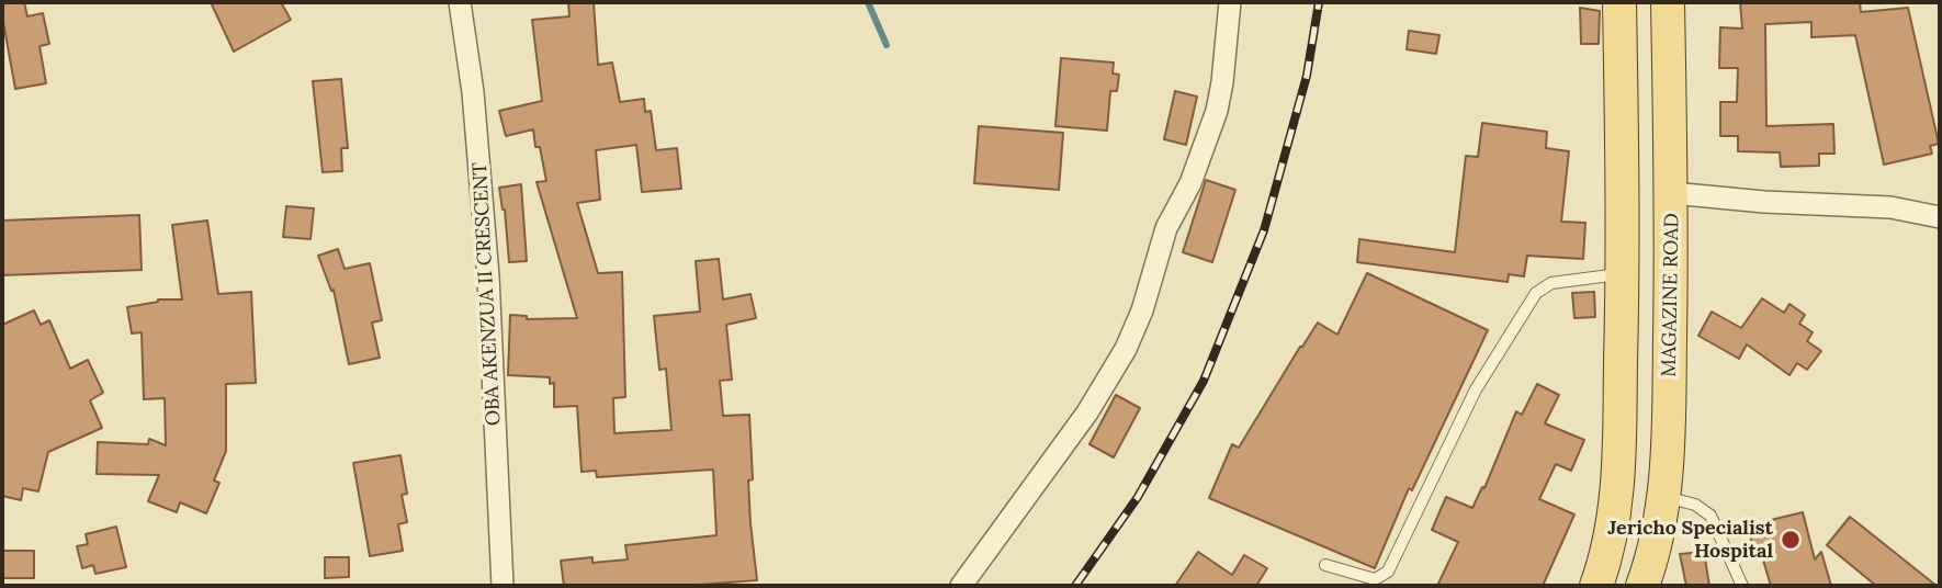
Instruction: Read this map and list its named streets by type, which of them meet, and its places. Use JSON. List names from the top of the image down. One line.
{"streets":{"main road":["MAGAZINE ROAD"],"street":["OBA AKENZUA II CRESCENT"]},"places":["Jericho Specialist Hospital"]}
